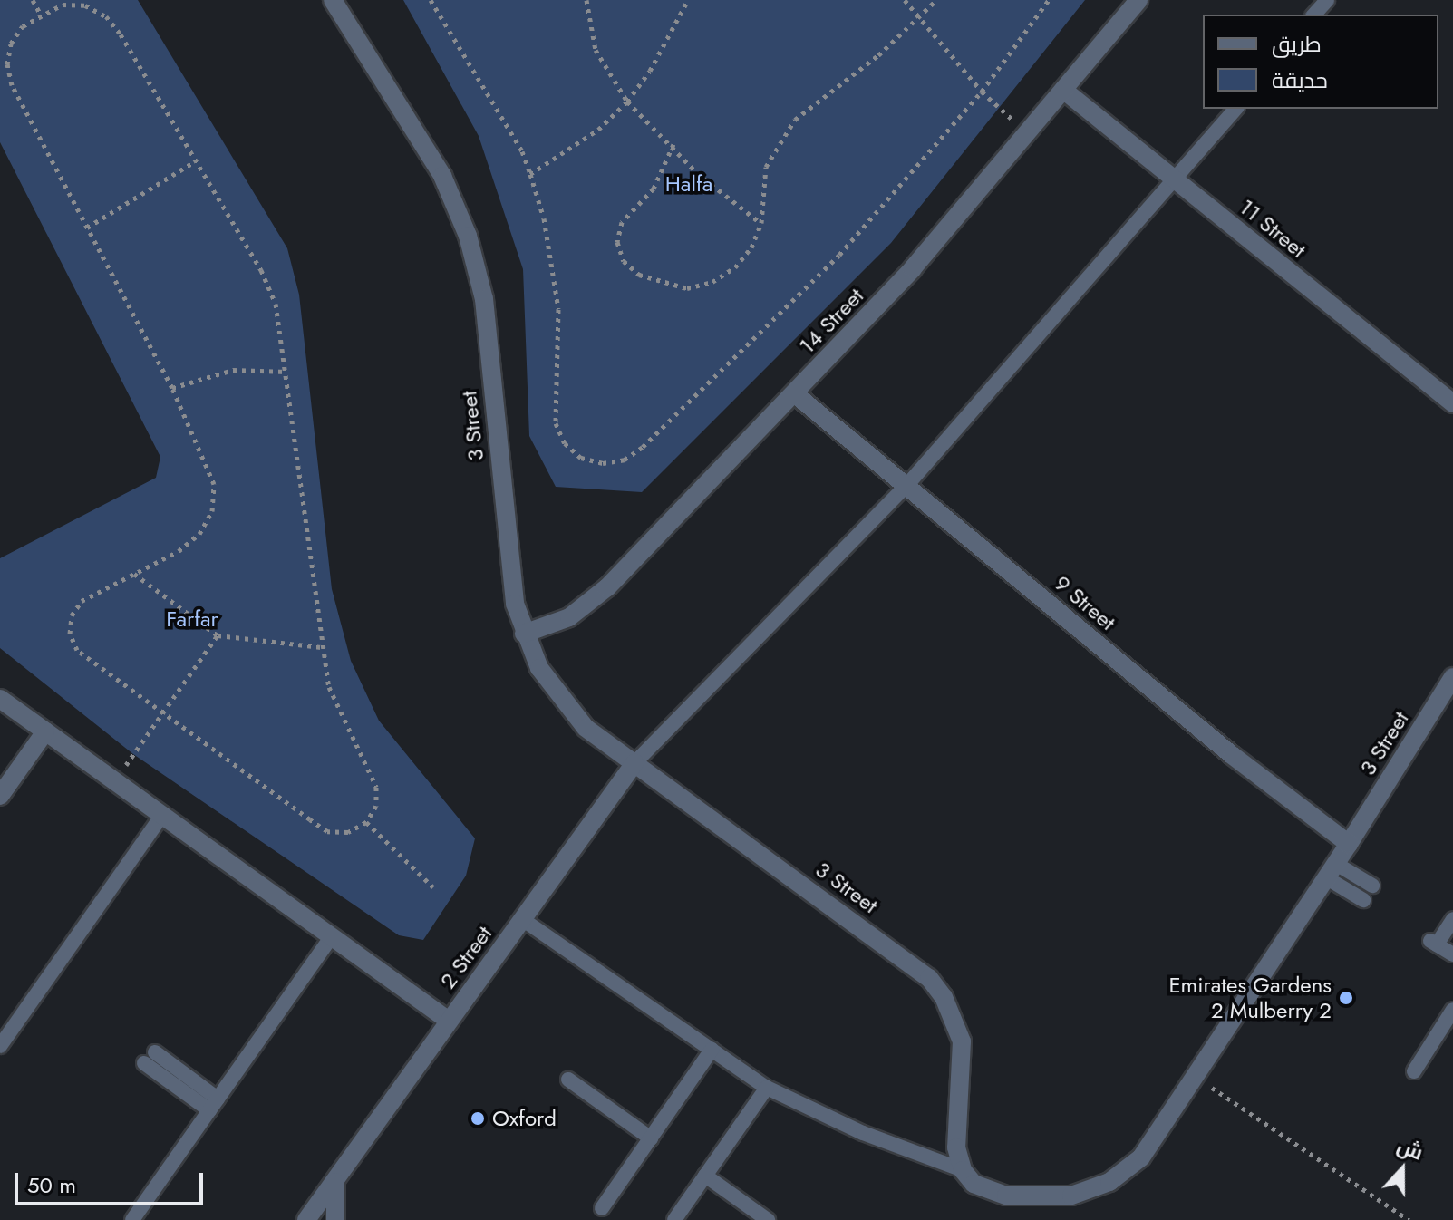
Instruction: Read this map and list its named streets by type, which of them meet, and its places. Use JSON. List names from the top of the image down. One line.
{"streets":{"street":["11 Street","14 Street","3 Street","9 Street","2 Street"]},"crossings":[["11 Street","14 Street"],["14 Street","3 Street"],["14 Street","9 Street"],["3 Street","9 Street"],["3 Street","2 Street"]],"parks":["Halfa","Farfar"],"places":["Emirates Gardens 2 Mulberry 2","Oxford"],"legend":["طريق","حديقة"],"scale_bar":"50 m","north":"top"}
